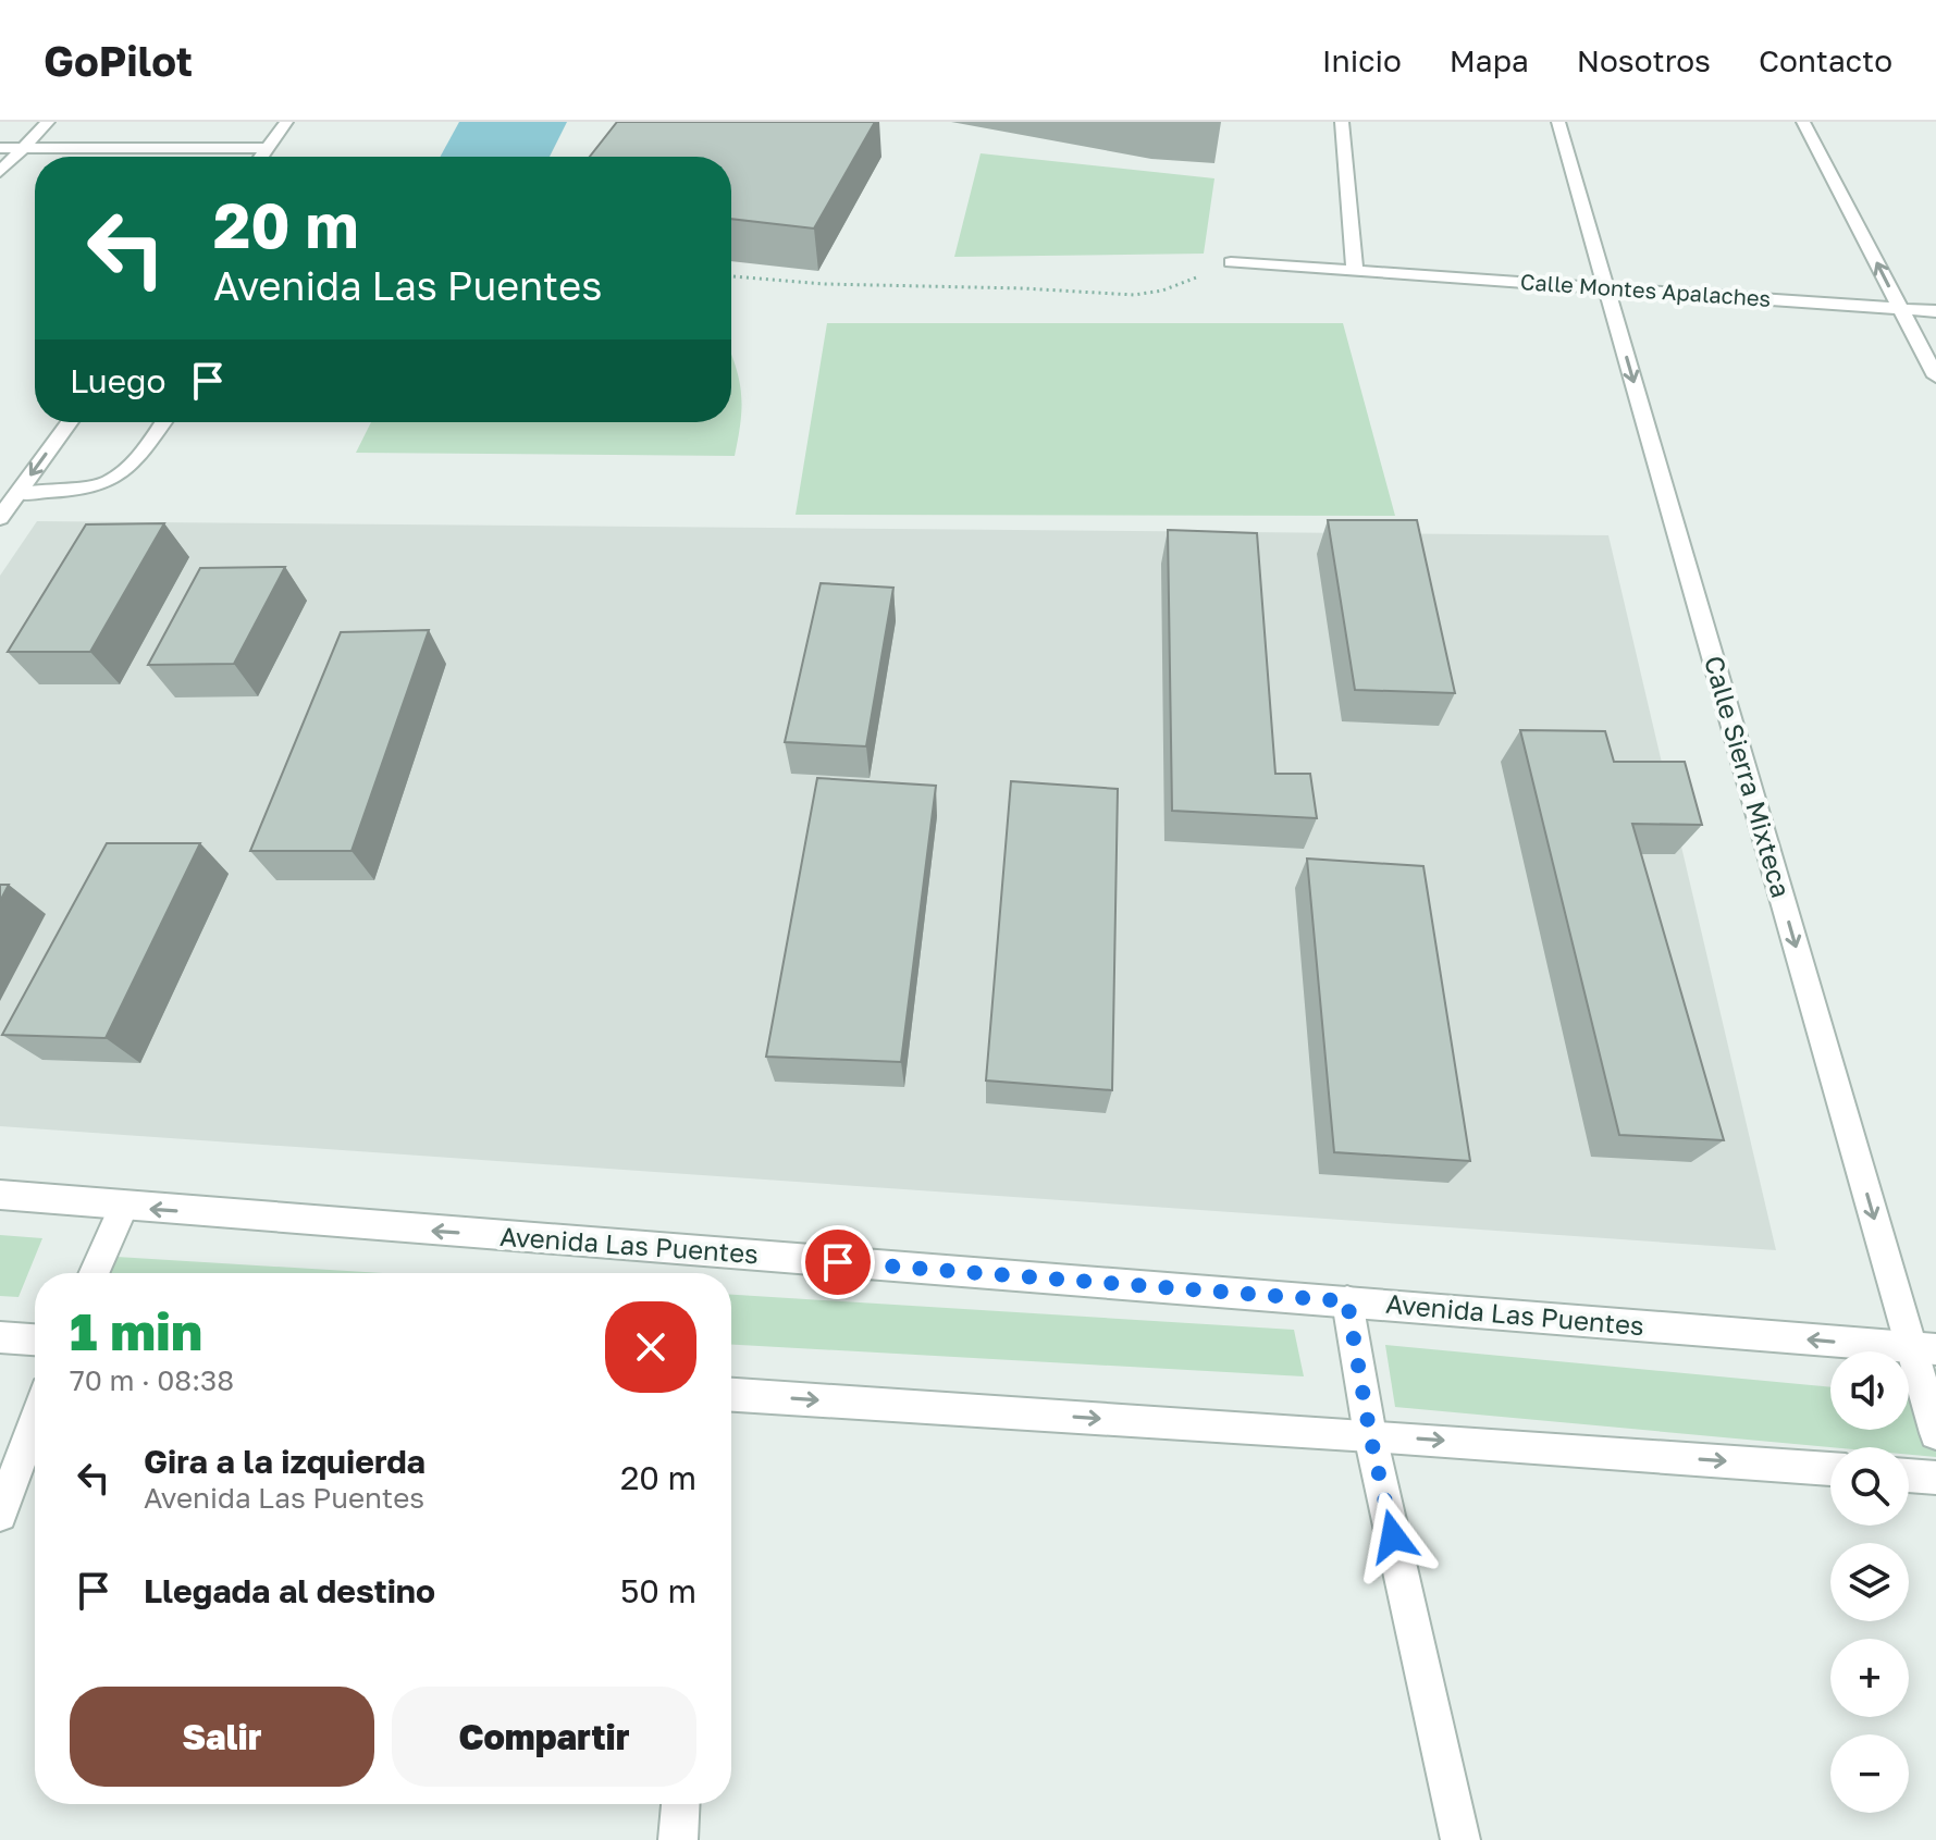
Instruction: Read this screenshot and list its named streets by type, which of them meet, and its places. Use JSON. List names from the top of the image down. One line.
{"streets":{"street":["Calle Montes Apalaches","Calle Sierra Mixteca","Avenida Las Puentes"]},"crossings":[["Calle Montes Apalaches","Calle Sierra Mixteca"],["Calle Sierra Mixteca","Avenida Las Puentes"]],"one_way":["Calle Sierra Mixteca"],"page":{"header":"GoPilot","nav":["Inicio","Mapa","Nosotros","Contacto"],"turn":["20 m","Avenida Las Puentes"],"then":"Luego","heading":["1 min","70 m · 08:38"],"map_buttons":["+","−"],"list":[{"name":"Gira a la izquierda","note":"Avenida Las Puentes","value":"20 m"},{"name":"Llegada al destino","value":"50 m"}],"buttons":["Salir","Compartir"]}}
